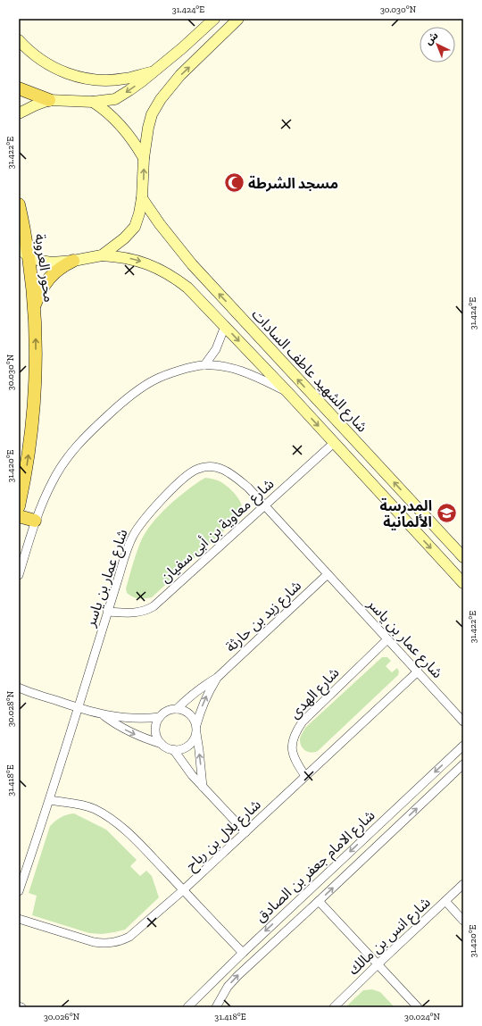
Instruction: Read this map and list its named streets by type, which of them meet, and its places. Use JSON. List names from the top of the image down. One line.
{"streets":{"main road":["محور العروبة"],"street":["شارع الشهيد عاطف السادات","شارع معاوية بن أبى سفيان","شارع عمار بن ياسر","شارع زيد بن حارثة","شارع الهدى","شارع بلال بن رباح","شارع الامام جعفر بن الصادق","شارع انس بن مالك"]},"crossings":[["شارع معاوية بن أبى سفيان","شارع عمار بن ياسر"],["شارع عمار بن ياسر","شارع زيد بن حارثة"],["شارع عمار بن ياسر","شارع الهدى"],["شارع عمار بن ياسر","شارع بلال بن رباح"],["شارع الهدى","شارع بلال بن رباح"]],"one_way":["محور العروبة"],"places":{"mosque":["مسجد الشرطة"],"school or university":["المدرسة الألمانية"]},"north":"top left","coordinates":["31.424°E","30.030°N","31.422°E","31.420°E","30.028°N","31.418°E","30.026°N","30.024°N"]}
